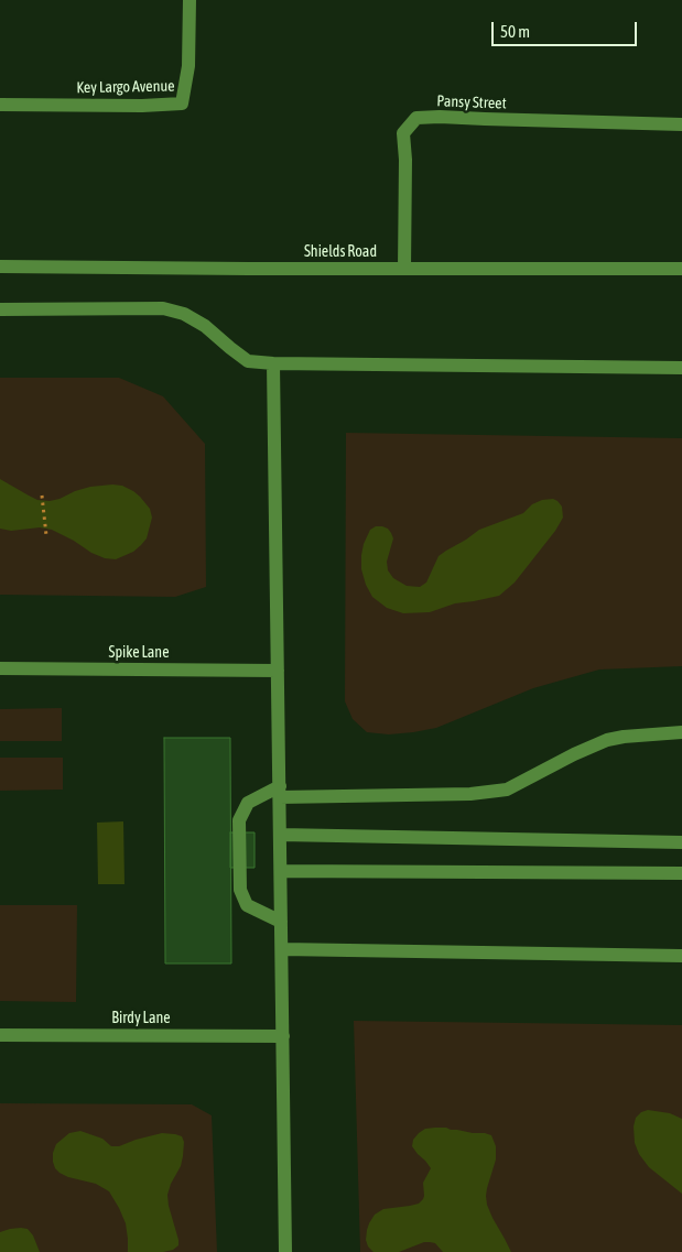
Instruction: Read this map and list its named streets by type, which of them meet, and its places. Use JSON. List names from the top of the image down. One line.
{"streets":{"street":["Key Largo Avenue","Pansy Street","Shields Road","Spike Lane","Birdy Lane"]},"crossings":[["Pansy Street","Shields Road"]],"scale_bar":"50 m"}
